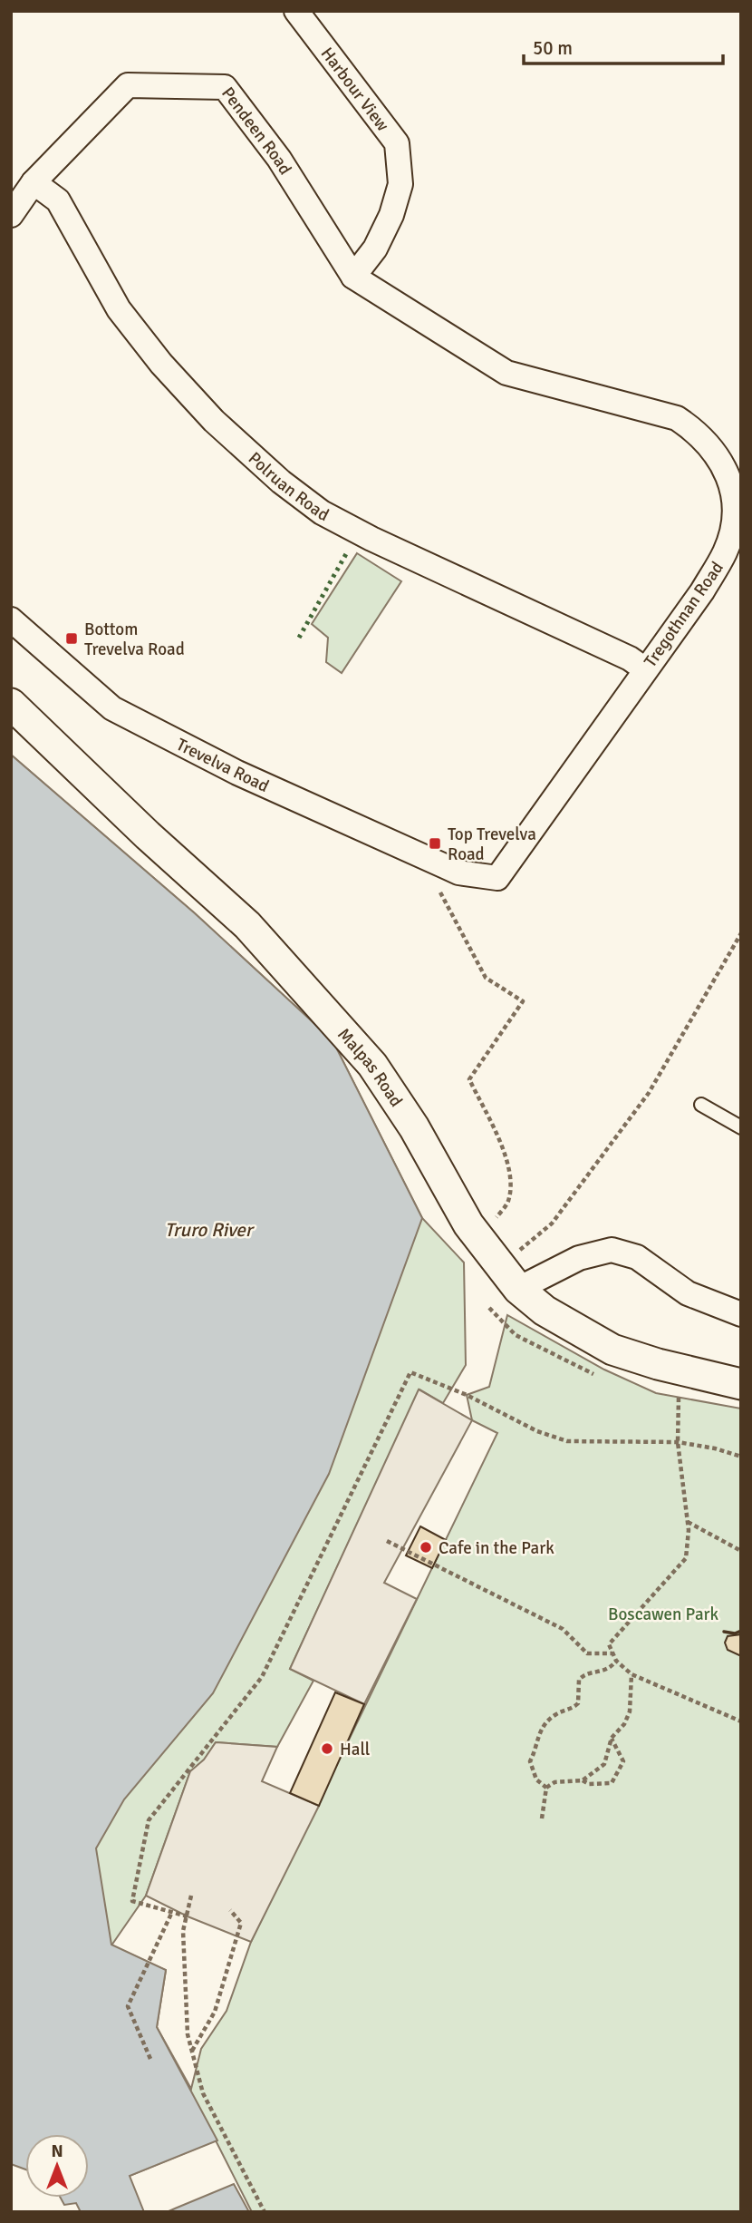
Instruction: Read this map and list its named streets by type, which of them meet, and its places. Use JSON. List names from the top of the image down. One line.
{"streets":{"street":["Harbour View","Pendeen Road","Polruan Road","Tregothnan Road","Trevelva Road","Malpas Road"]},"crossings":[["Harbour View","Pendeen Road"],["Harbour View","Tregothnan Road"],["Pendeen Road","Polruan Road"],["Pendeen Road","Tregothnan Road"],["Polruan Road","Tregothnan Road"],["Tregothnan Road","Trevelva Road"]],"water":["Truro River"],"parks":["Boscawen Park"],"places":{"transit":["Bottom Trevelva Road","Top Trevelva Road"],"other":["Cafe in the Park","Hall"]},"scale_bar":"50 m","north":"top"}
